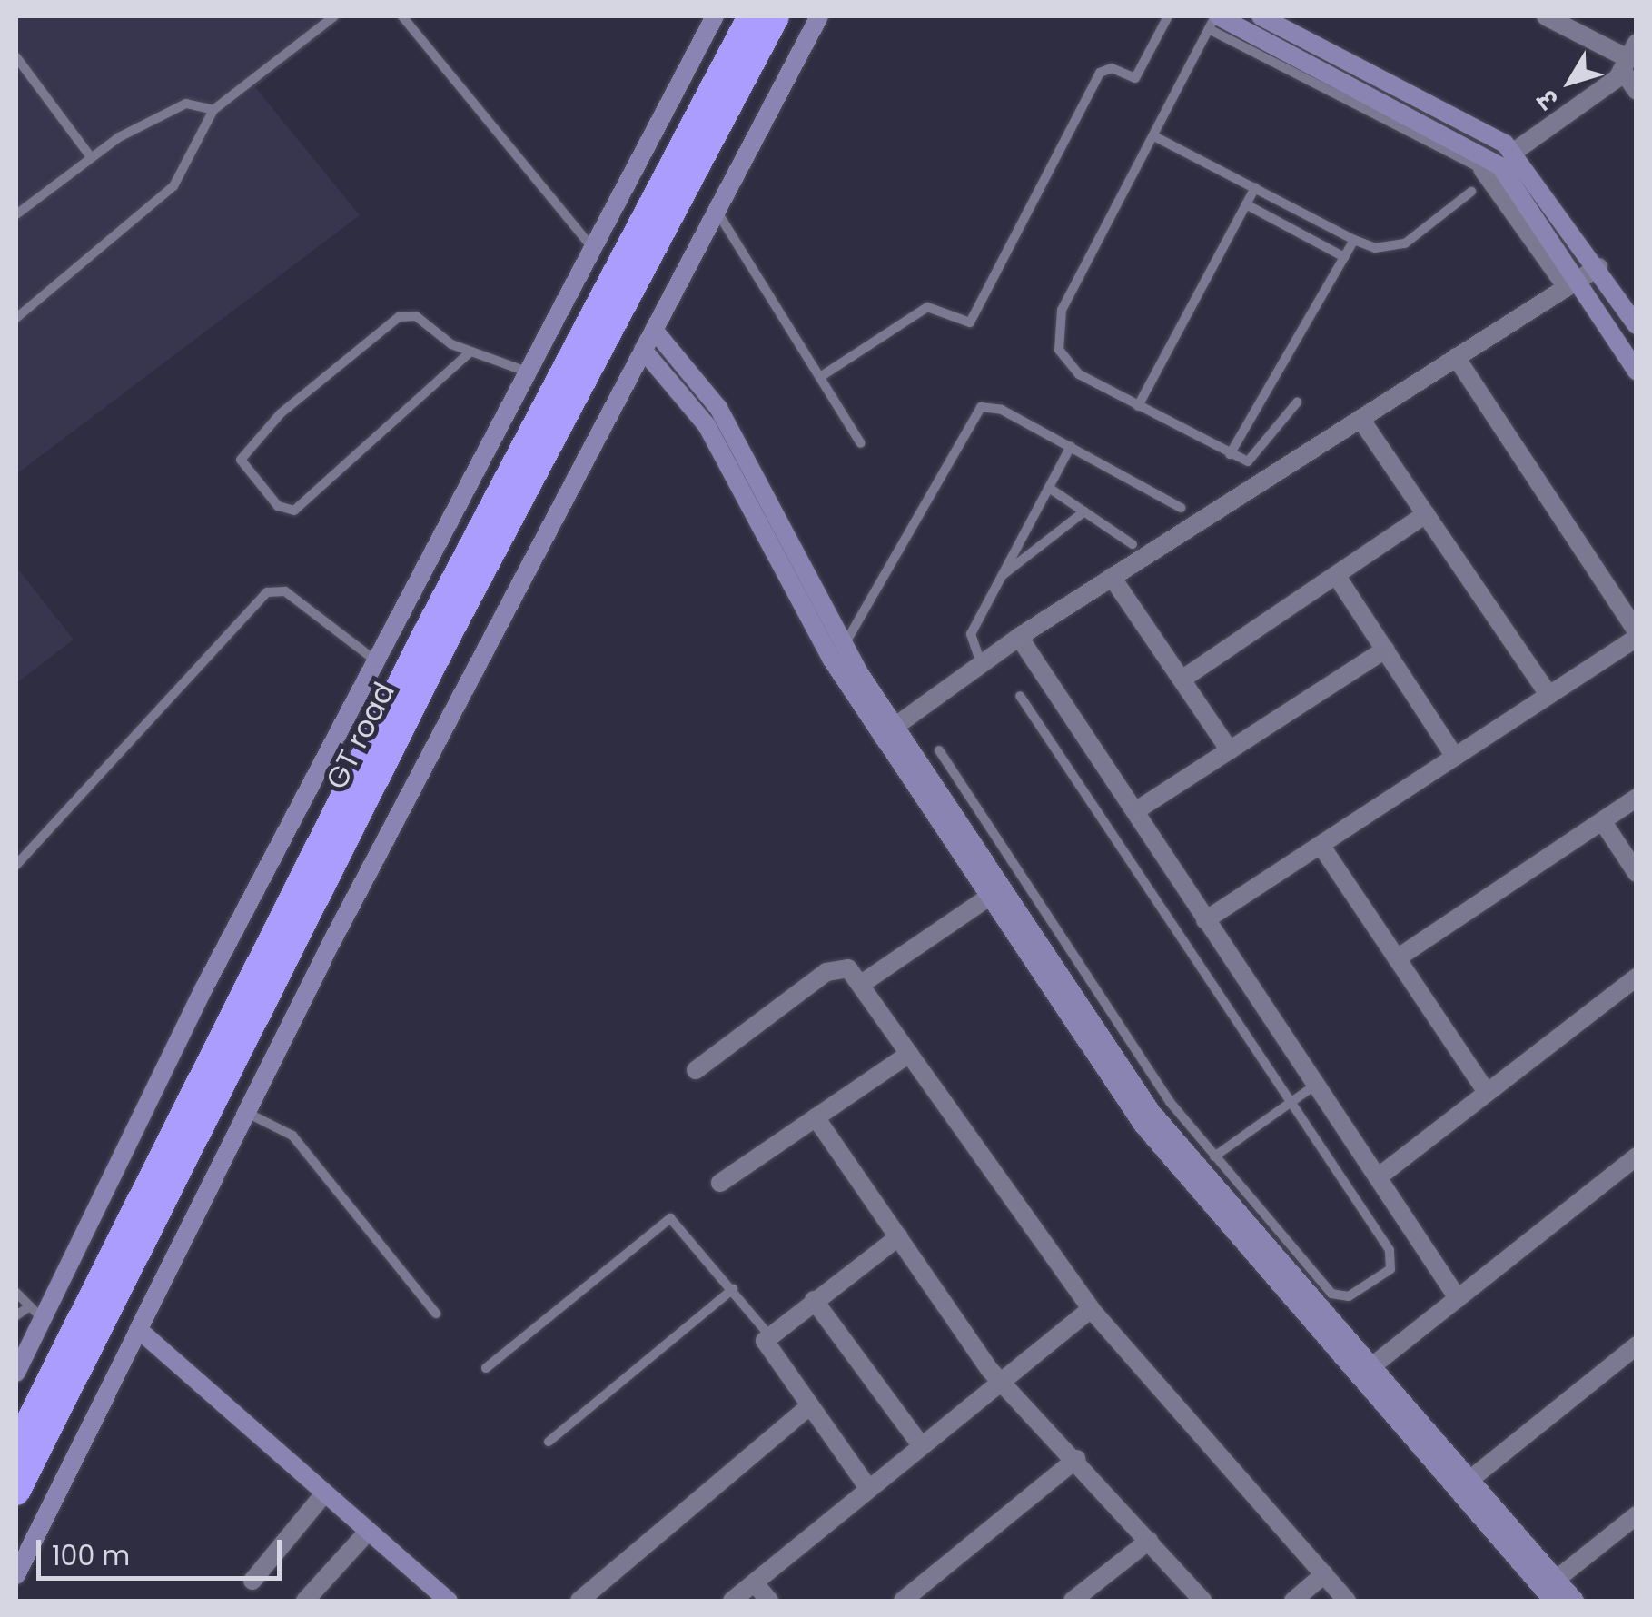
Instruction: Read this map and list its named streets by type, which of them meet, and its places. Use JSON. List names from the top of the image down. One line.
{"streets":{"highway":["GT road"]},"scale_bar":"100 m","north":"bottom left"}
